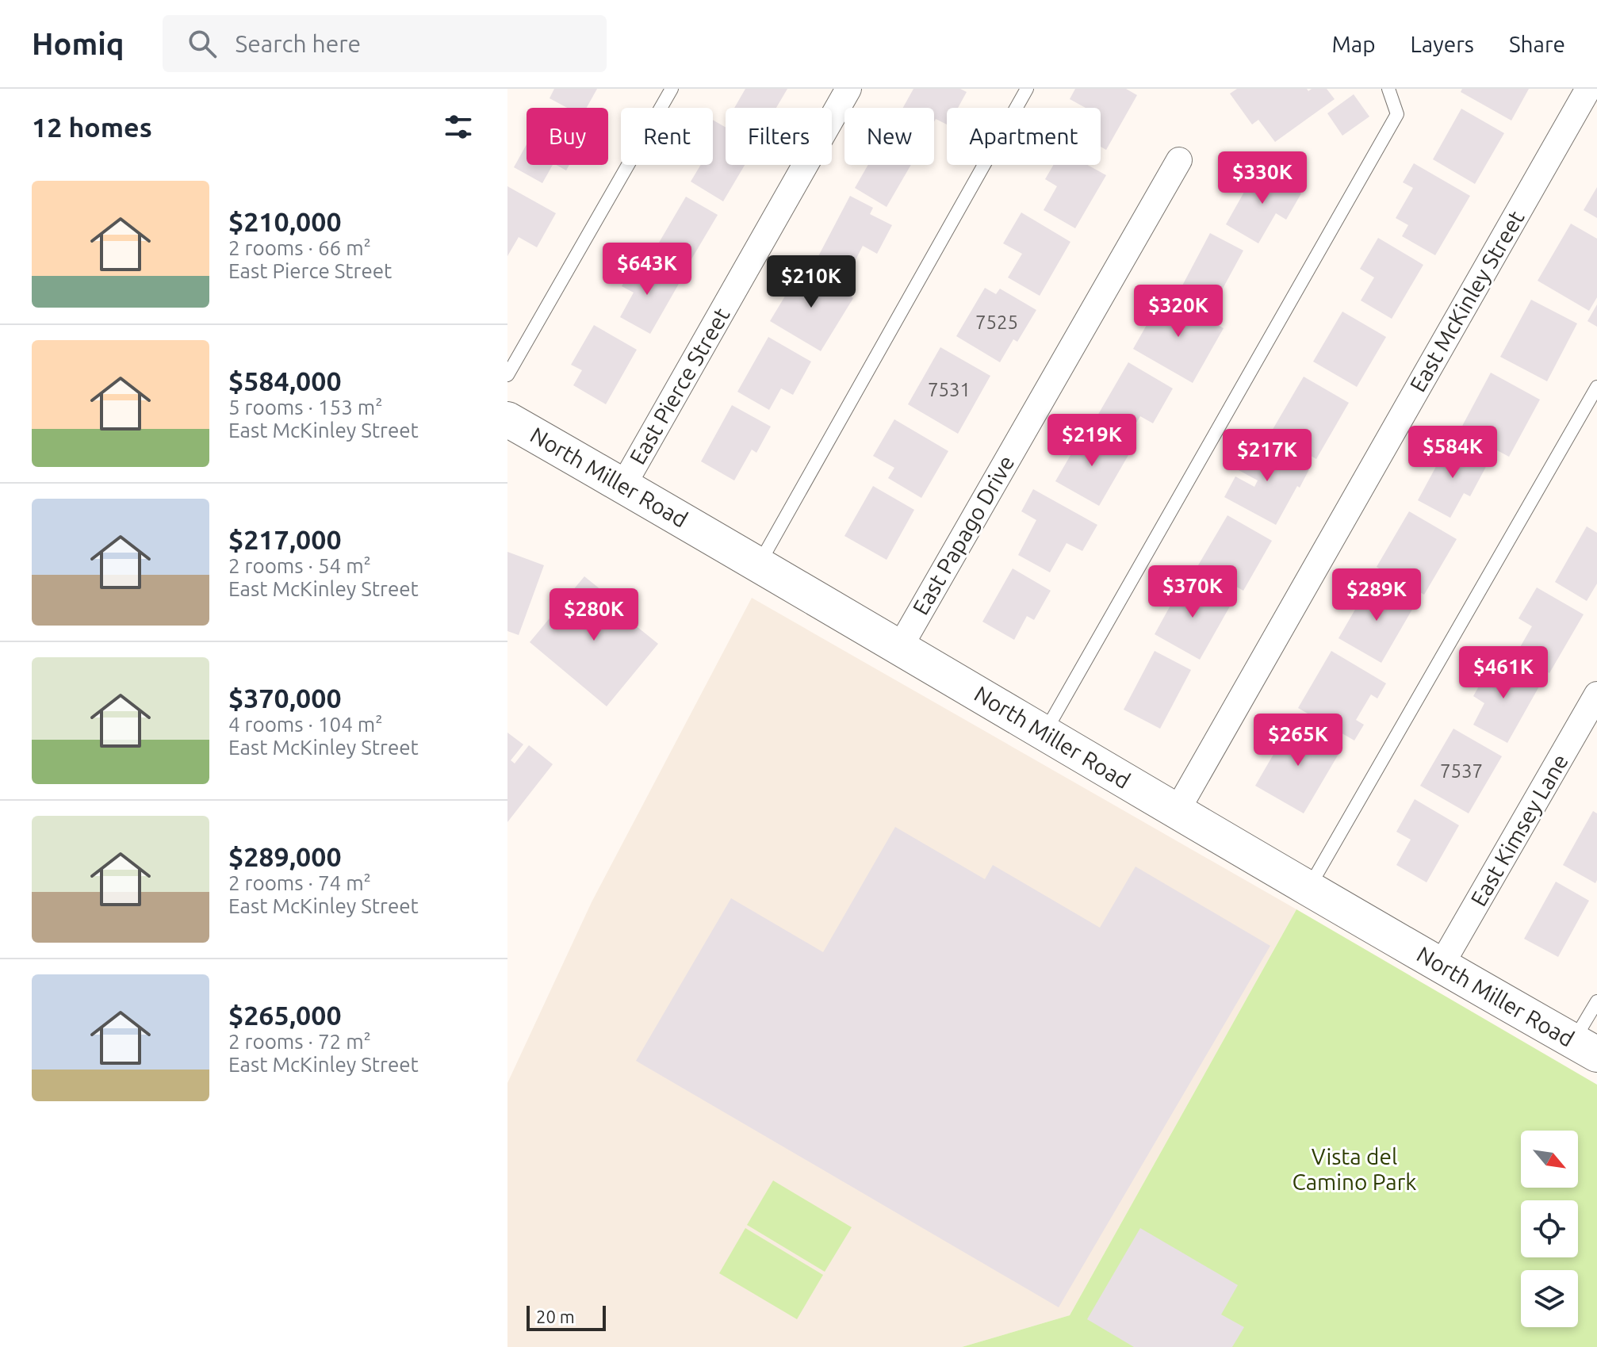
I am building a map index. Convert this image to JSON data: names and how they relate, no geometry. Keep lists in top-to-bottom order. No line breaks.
{"streets":{"street":["East McKinley Street","East Pierce Street","North Miller Road","East Papago Drive","East Kimsey Lane"]},"crossings":[["East McKinley Street","North Miller Road"],["East Pierce Street","North Miller Road"],["North Miller Road","East Papago Drive"],["North Miller Road","East Kimsey Lane"]],"parks":["Vista del Camino Park"],"house_numbers":["7525","7531","7537"],"scale_bar":"20 m","north":"bottom right","page":{"header":"Homiq","search":"Search here","nav":["Map","Layers","Share"],"heading":"12 homes","chip":["Buy","Rent","Filters","New","Apartment"],"price":["$330K","$643K","$210K","$320K","$219K","$584K","$217K","$370K","$289K","$280K","$461K","$265K"],"list":[{"name":"$210,000","note":"2 rooms · 66 m² · East Pierce Street"},{"name":"$584,000","note":"5 rooms · 153 m² · East McKinley Street"},{"name":"$217,000","note":"2 rooms · 54 m² · East McKinley Street"},{"name":"$370,000","note":"4 rooms · 104 m² · East McKinley Street"},{"name":"$289,000","note":"2 rooms · 74 m² · East McKinley Street"},{"name":"$265,000","note":"2 rooms · 72 m² · East McKinley Street"}],"scale":"20 m"}}
